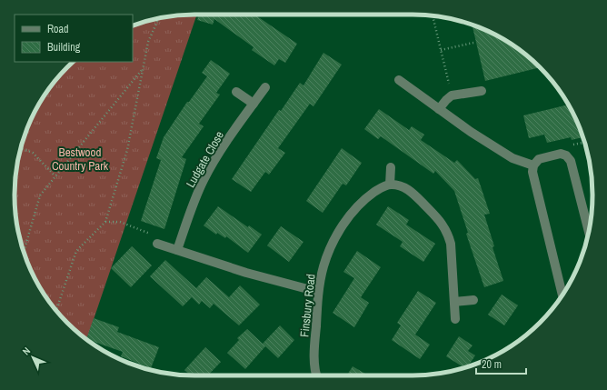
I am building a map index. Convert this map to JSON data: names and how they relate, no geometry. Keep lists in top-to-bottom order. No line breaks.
{"streets":{"street":["Ludgate Close","Finsbury Road"]},"parks":["Bestwood Country Park"],"legend":["Road","Building"],"scale_bar":"20 m","north":"top left"}
